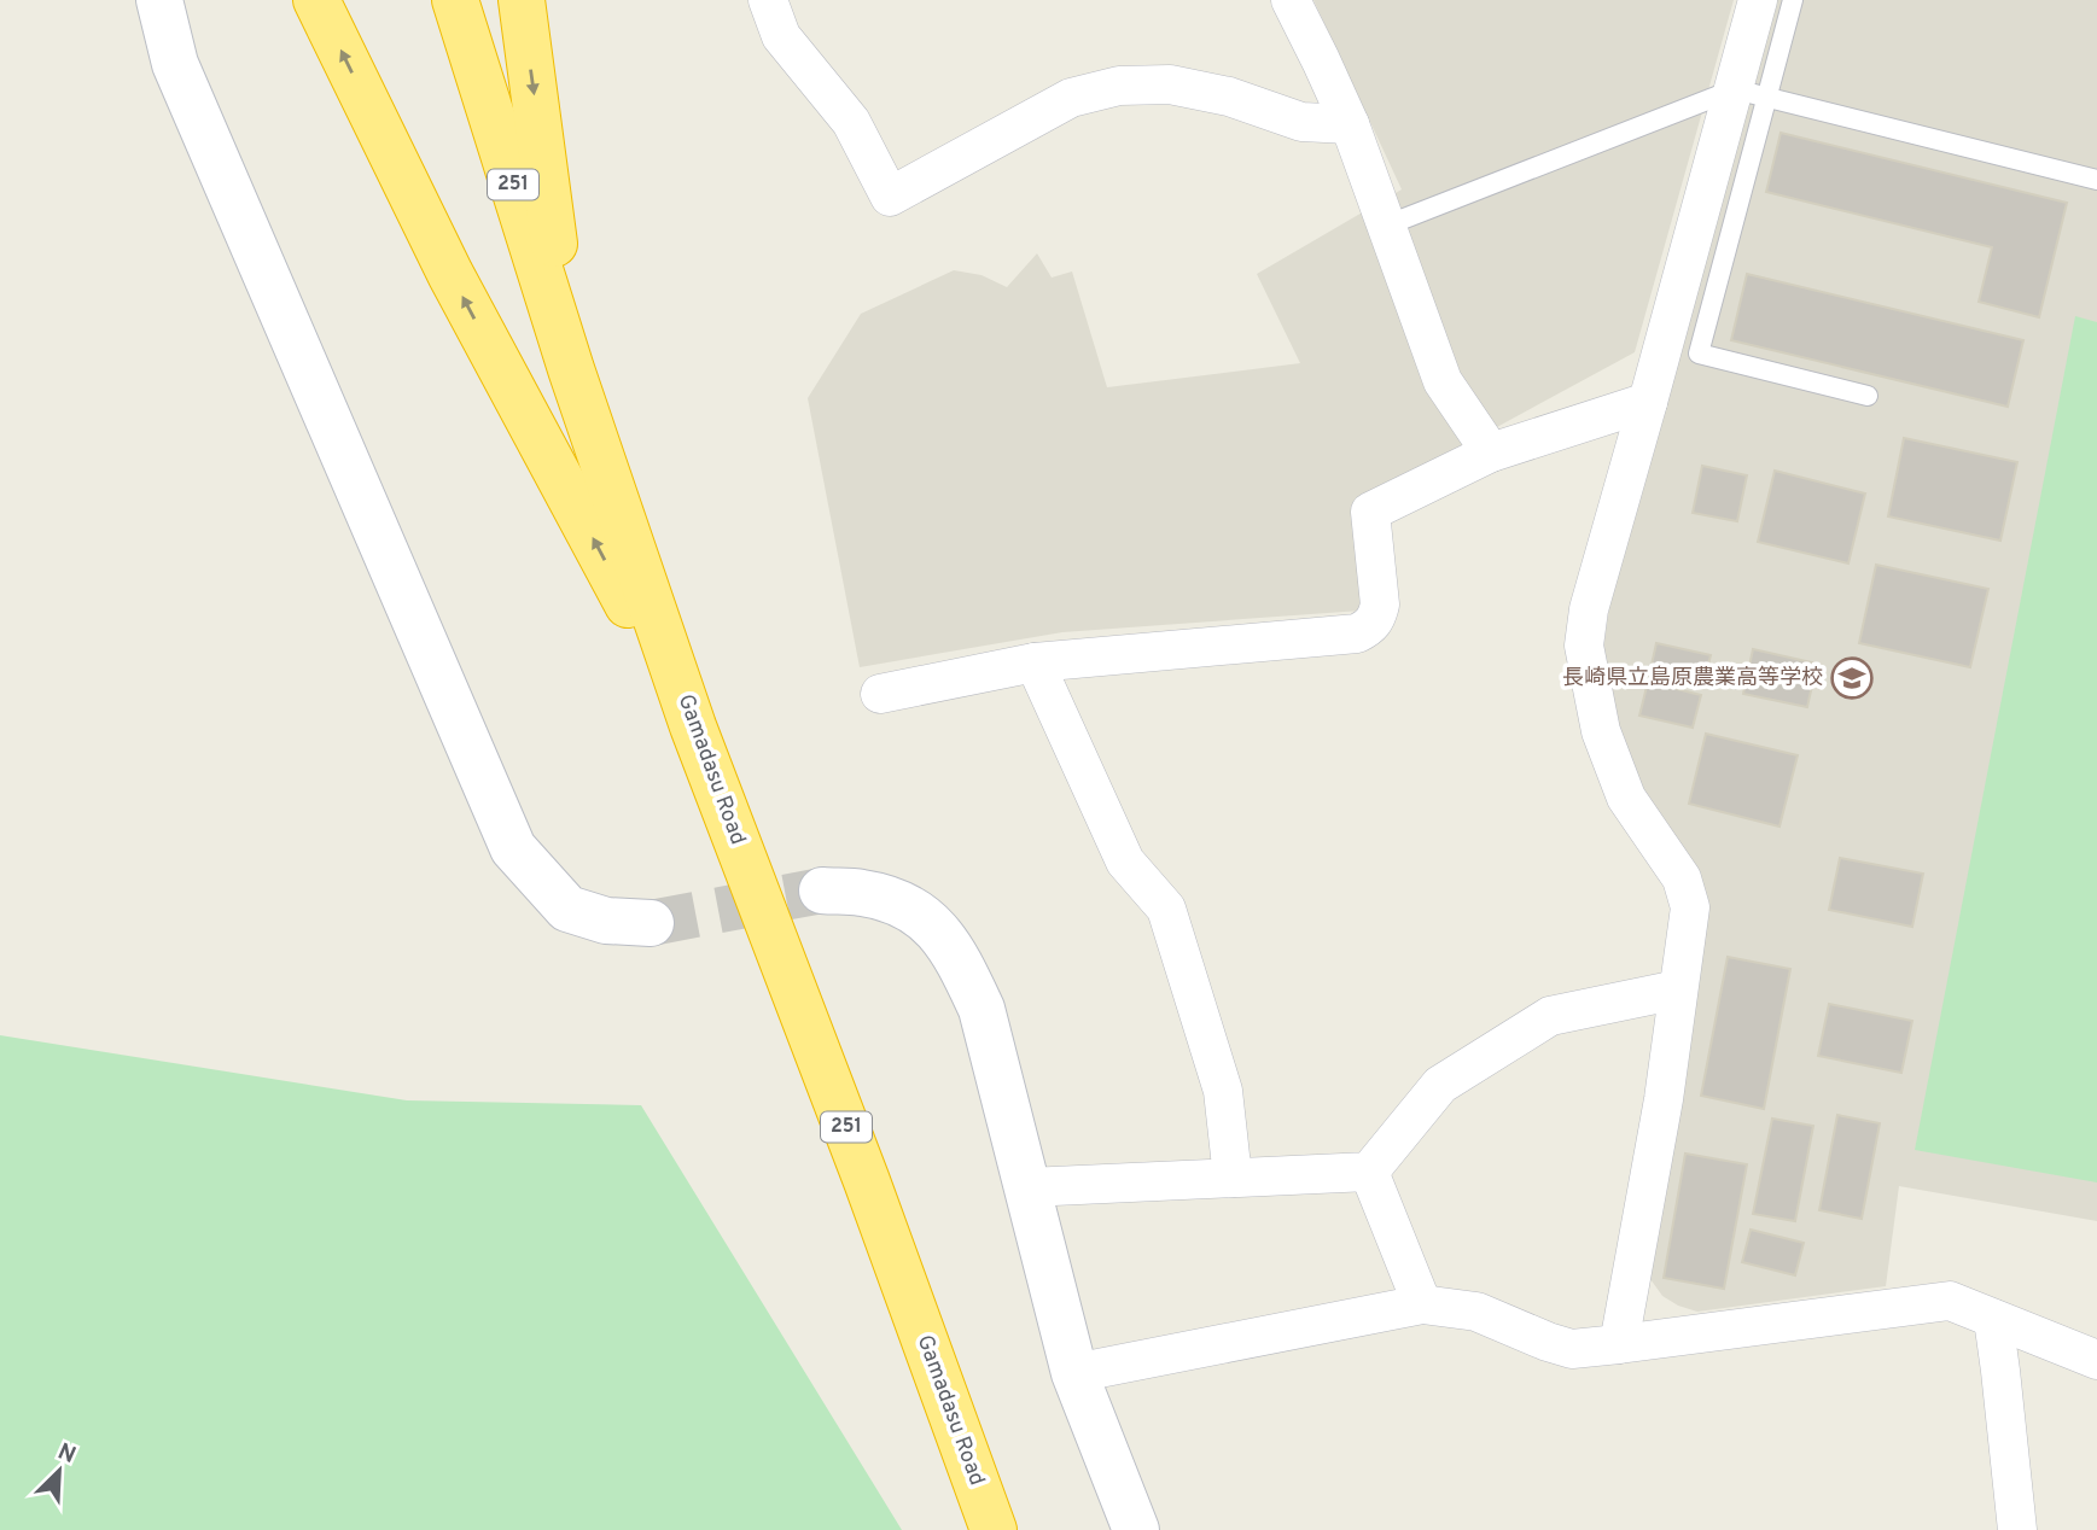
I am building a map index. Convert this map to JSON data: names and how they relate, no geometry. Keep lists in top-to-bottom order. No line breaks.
{"streets":{"highway":["251","Gamadasu Road"]},"places":{"school or university":["長崎県立島原農業高等学校"]},"north":"top right"}
